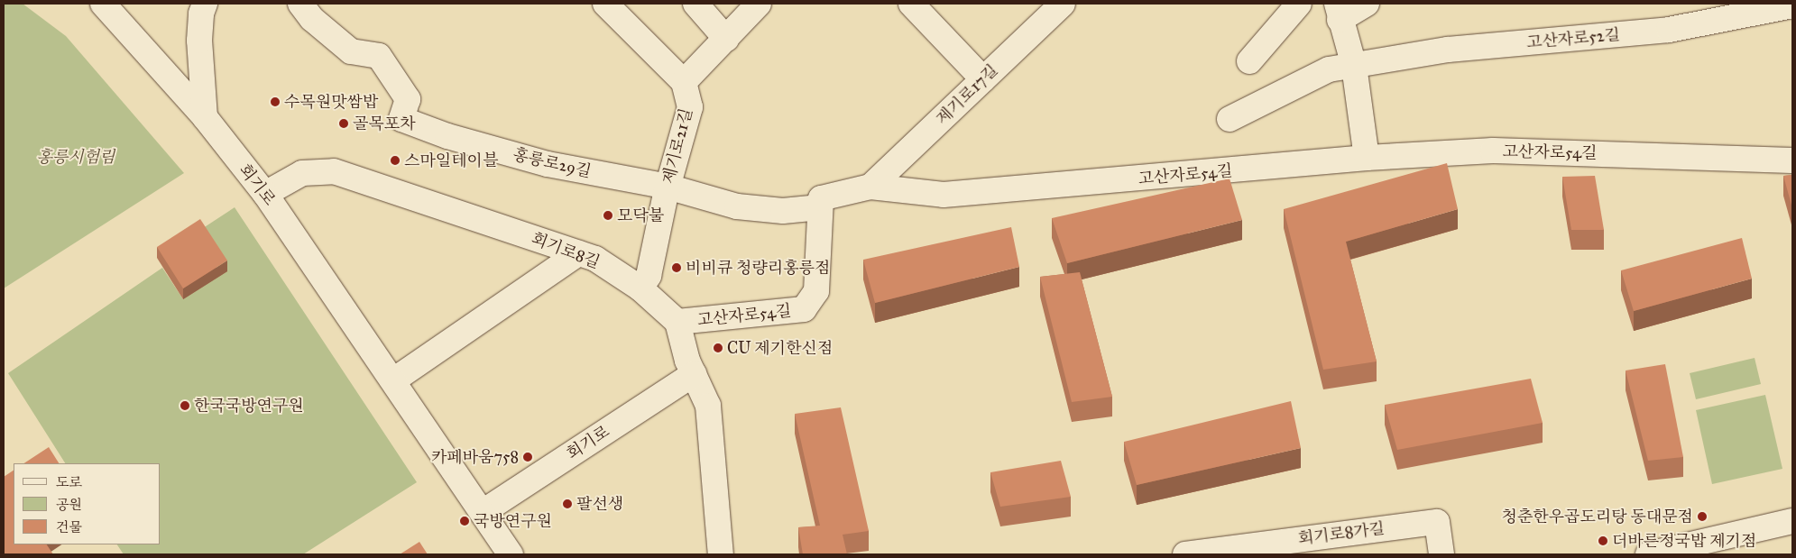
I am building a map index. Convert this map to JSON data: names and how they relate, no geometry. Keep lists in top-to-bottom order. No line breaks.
{"streets":{"street":["고산자로52길","제기로17길","제기로21길","고산자로54길","홍릉로29길","회기로","회기로8길","회기로8가길"]},"crossings":[["제기로17길","고산자로54길"],["제기로21길","홍릉로29길"],["제기로21길","회기로8길"],["고산자로54길","홍릉로29길"],["고산자로54길","회기로8길"],["회기로","회기로8길"]],"parks":["홍릉시험림"],"places":["수목원맛쌈밥","골목포차","스마일테이블","모닥불","비비큐 청량리홍릉점","CU 제기한신점","한국국방연구원","카페바움758","팔선생","청춘한우곱도리탕 동대문점","국방연구원","더바른정국밥 제기점"],"legend":["도로","공원","건물"]}
